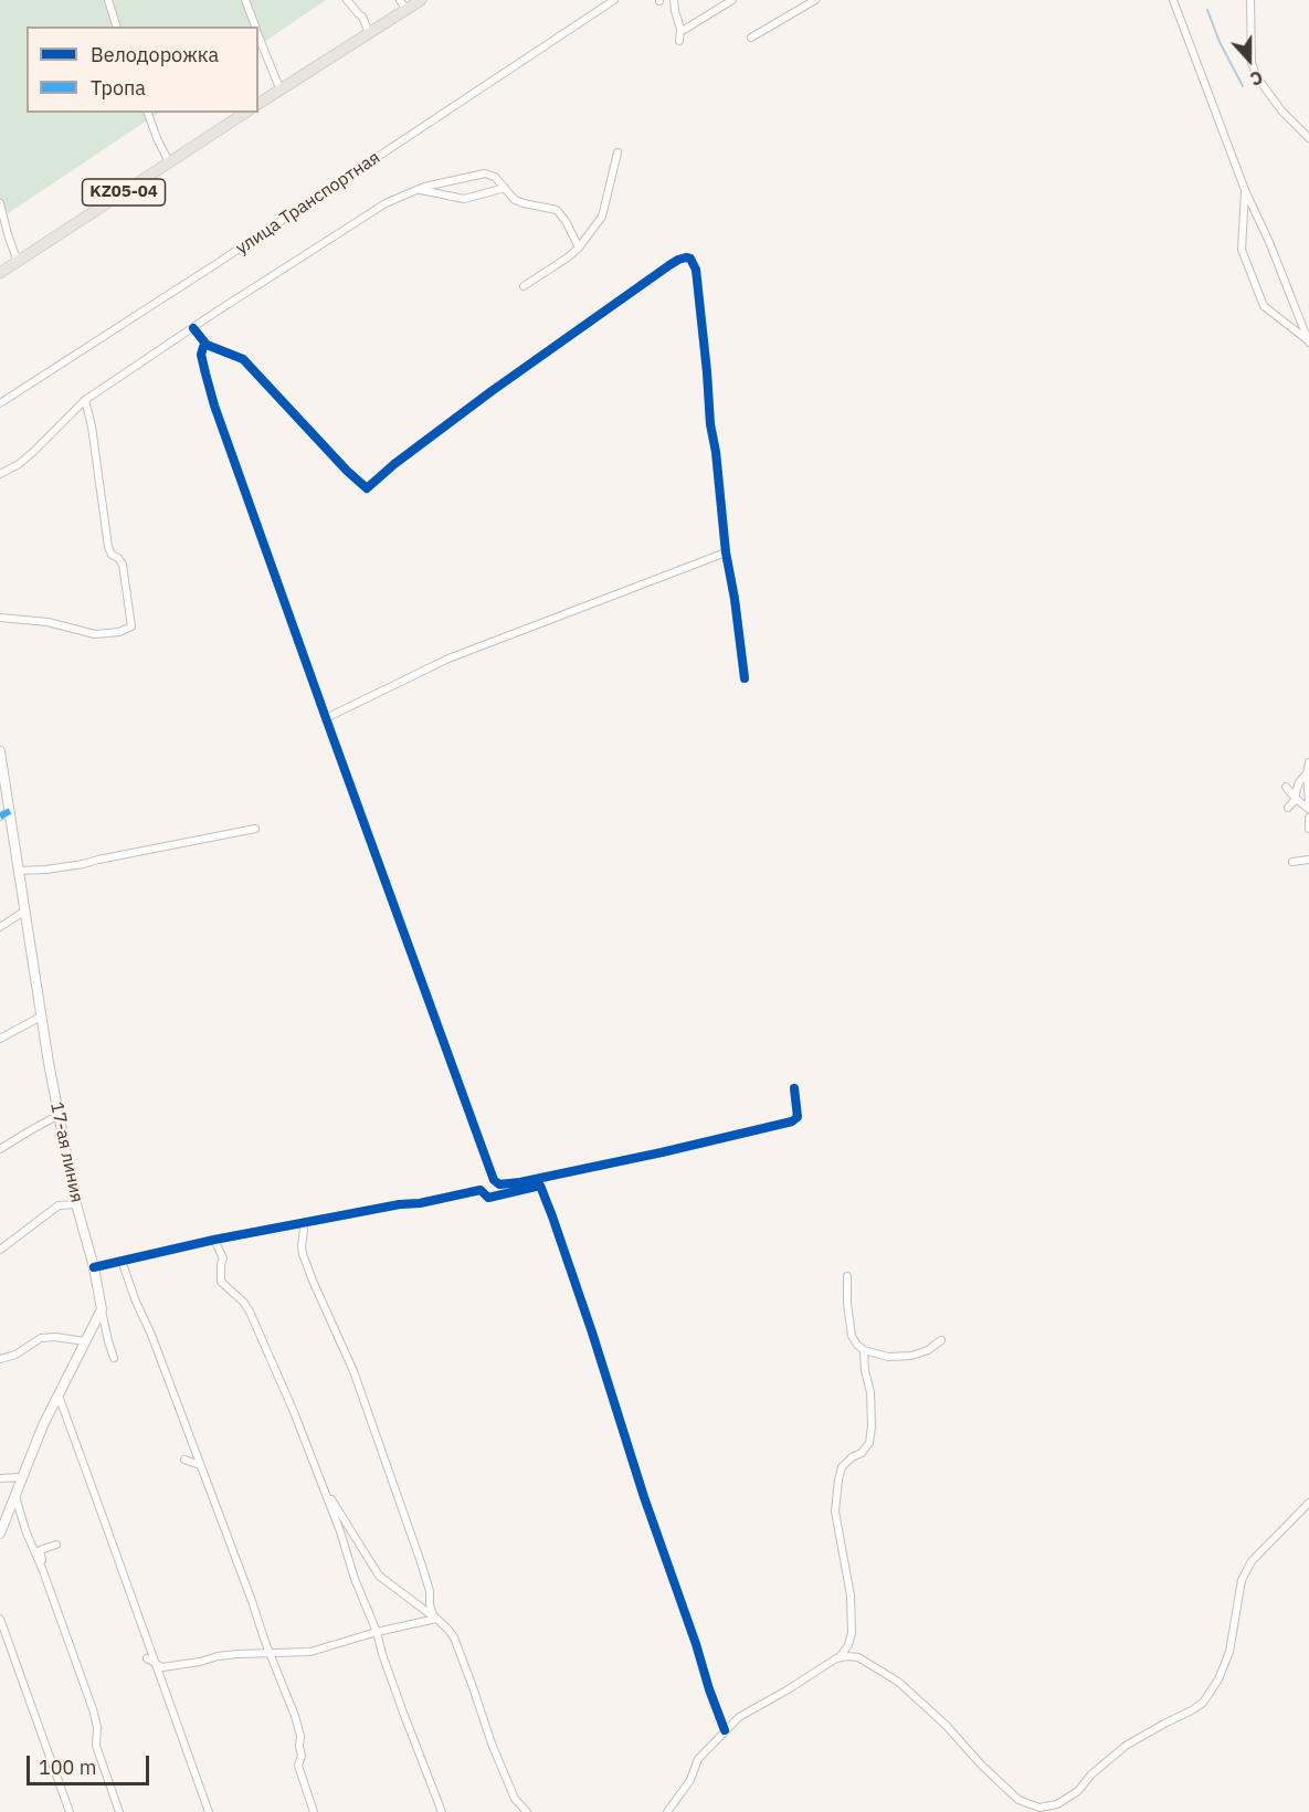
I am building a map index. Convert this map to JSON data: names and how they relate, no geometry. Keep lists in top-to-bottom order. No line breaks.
{"streets":{"main road":["KZ05-04"],"street":["улица Транспортная","17-ая линия"]},"legend":["Велодорожка","Тропа"],"scale_bar":"100 m","north":"bottom"}
